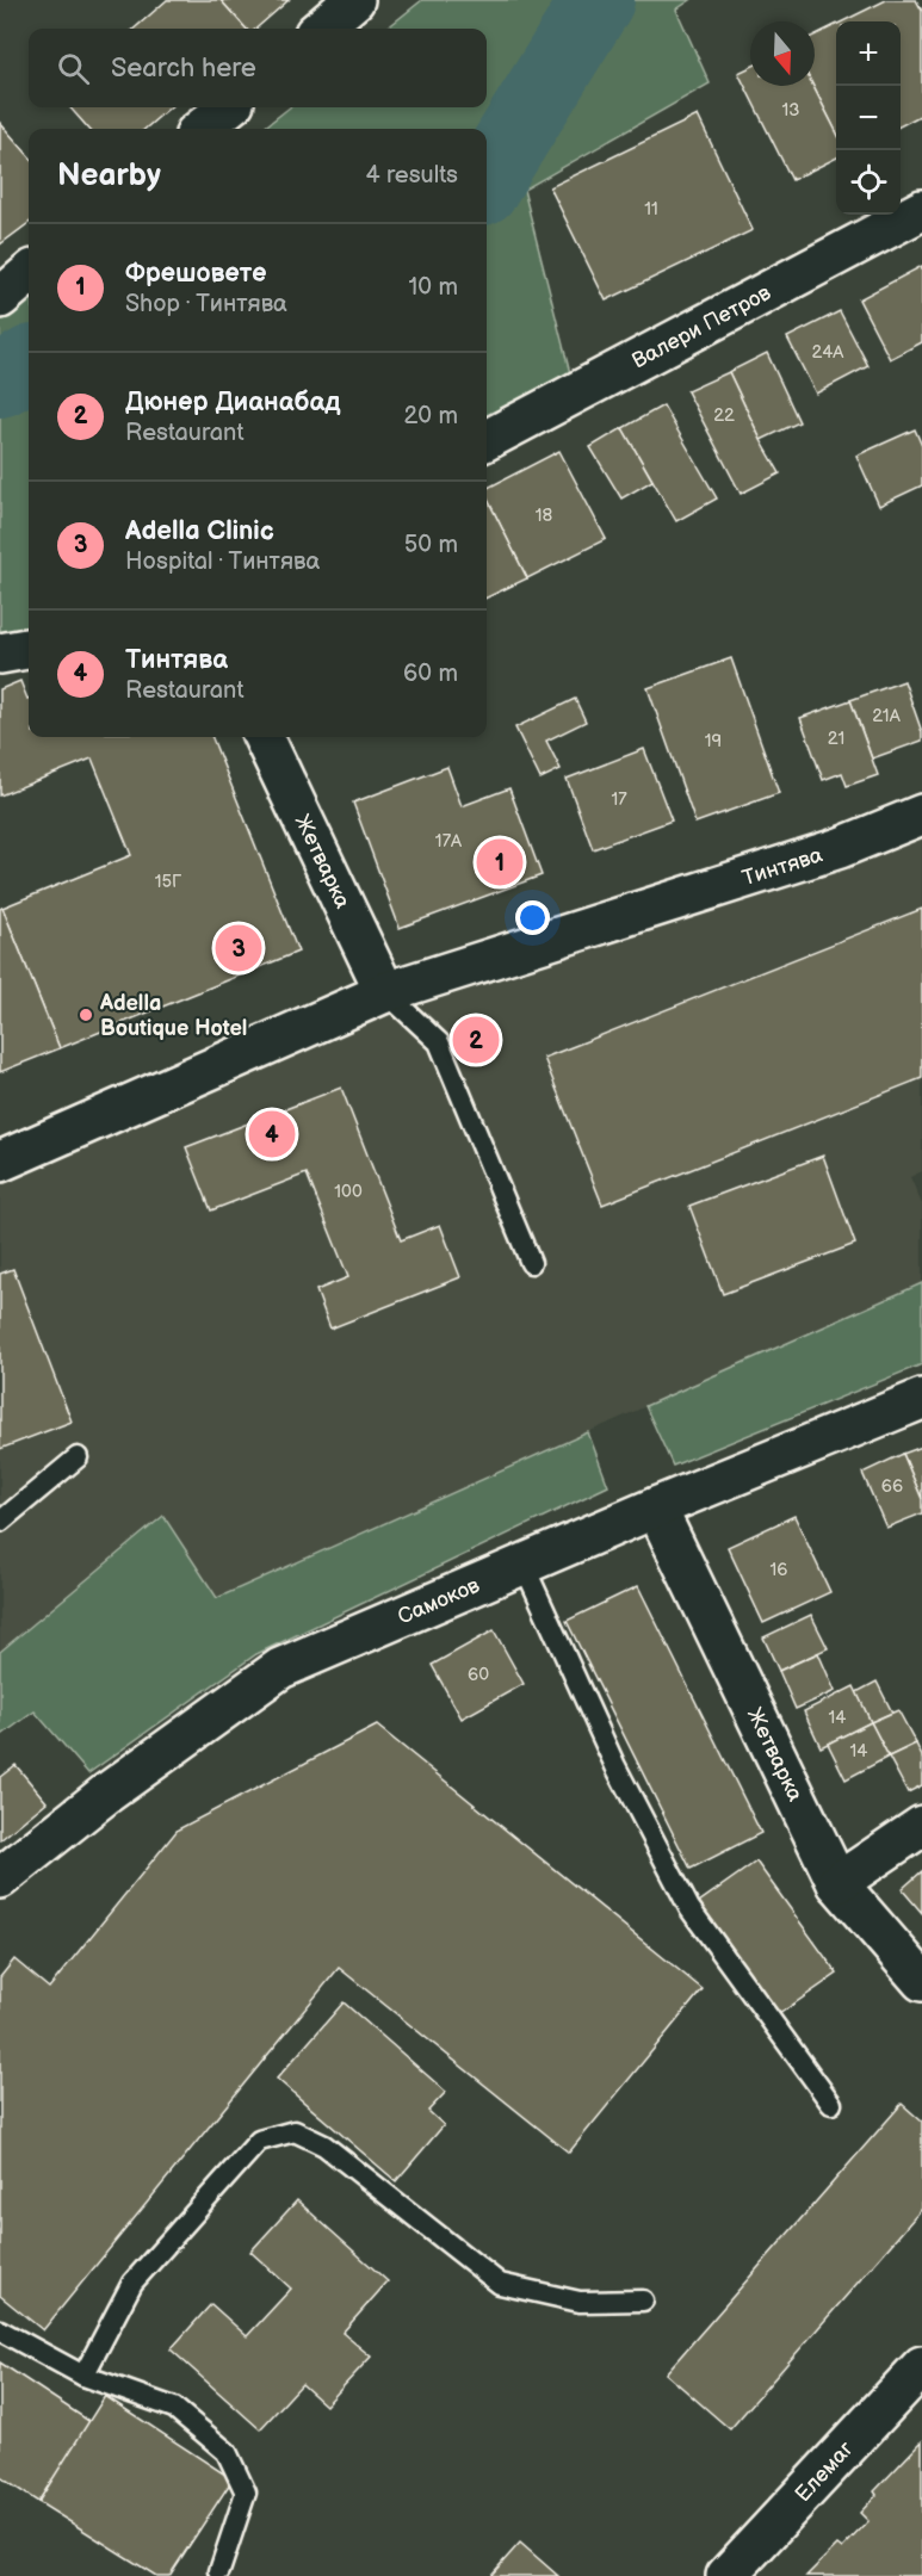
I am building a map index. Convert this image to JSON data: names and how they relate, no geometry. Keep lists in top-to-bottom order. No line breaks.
{"streets":{"street":["Валери Петров","Жетварка","Тинтява","Самоков","Елемаг"]},"crossings":[["Жетварка","Тинтява"],["Жетварка","Самоков"]],"places":["Adella Boutique Hotel"],"house_numbers":["13","11","24А","22","18","21А","21","19","17","17А","15Г","100","66","16","60","14","14"],"north":"bottom","page":{"map_buttons":["+","−"],"search":"Search here","heading":["Nearby","4 results"],"list":[{"mark":"1","name":"Фрешовете","note":"Shop · Тинтява","value":"10 m"},{"mark":"2","name":"Дюнер Дианабад","note":"Restaurant","value":"20 m"},{"mark":"3","name":"Adella Clinic","note":"Hospital · Тинтява","value":"50 m"},{"mark":"4","name":"Тинтява","note":"Restaurant","value":"60 m"}],"pins":["1","3","2","4"]}}
